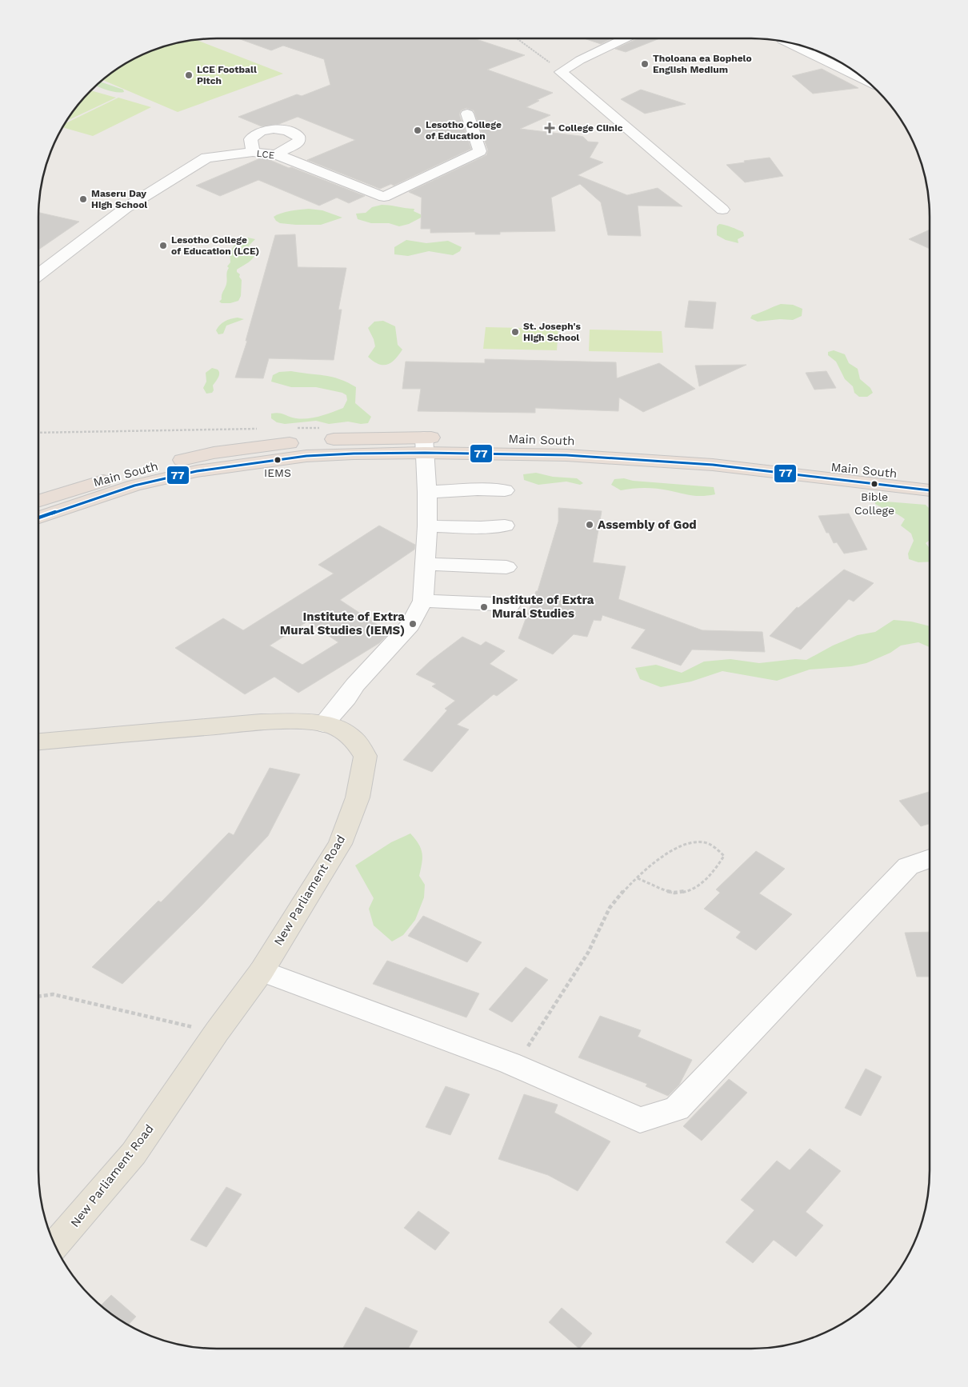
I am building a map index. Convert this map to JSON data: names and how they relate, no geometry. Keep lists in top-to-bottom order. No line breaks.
{"streets":{"highway":["Main South"],"main road":["New Parliament Road"],"street":["LCE"]},"places":{"other":["Tholoana ea Bophelo English Medium","LCE Football Pitch","Lesotho College of Education","Maseru Day High School","Lesotho College of Education (LCE)","St. Joseph's High School","IEMS","Bible College","Assembly of God","Institute of Extra Mural Studies","Institute of Extra Mural Studies (IEMS)"],"health":["College Clinic"]},"lines":["transit line 77"]}
